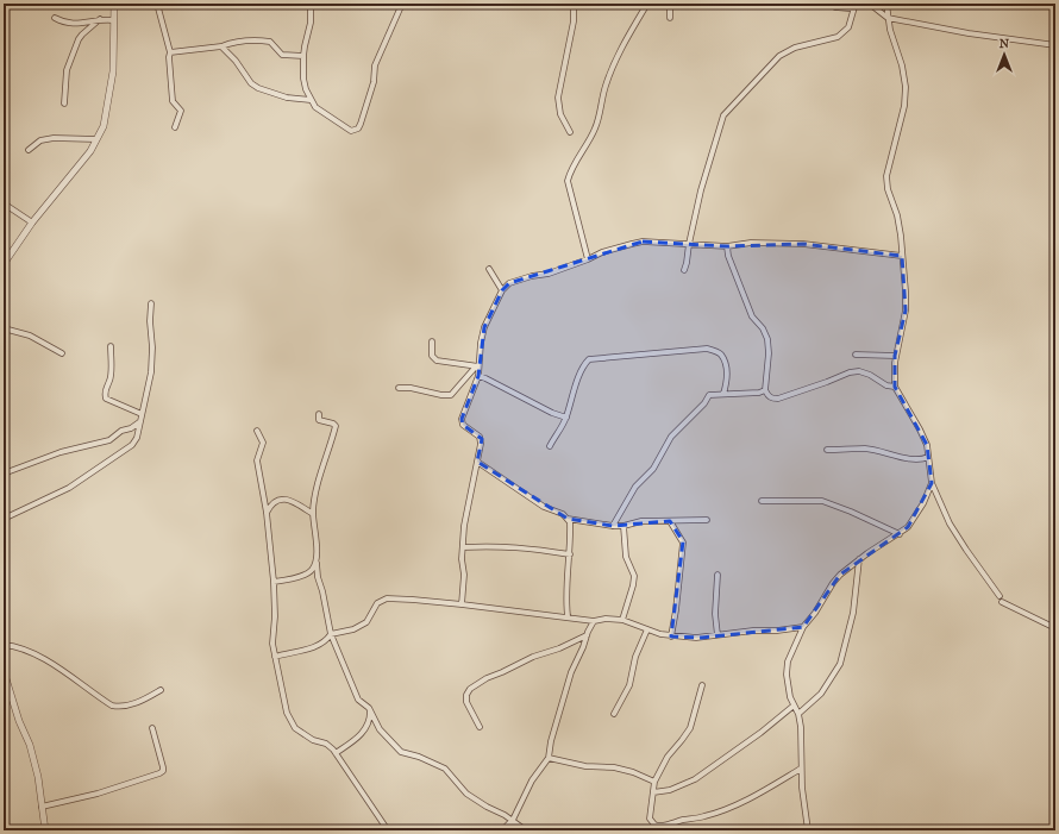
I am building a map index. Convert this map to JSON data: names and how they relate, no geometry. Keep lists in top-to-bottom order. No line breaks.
{"north":"top"}
